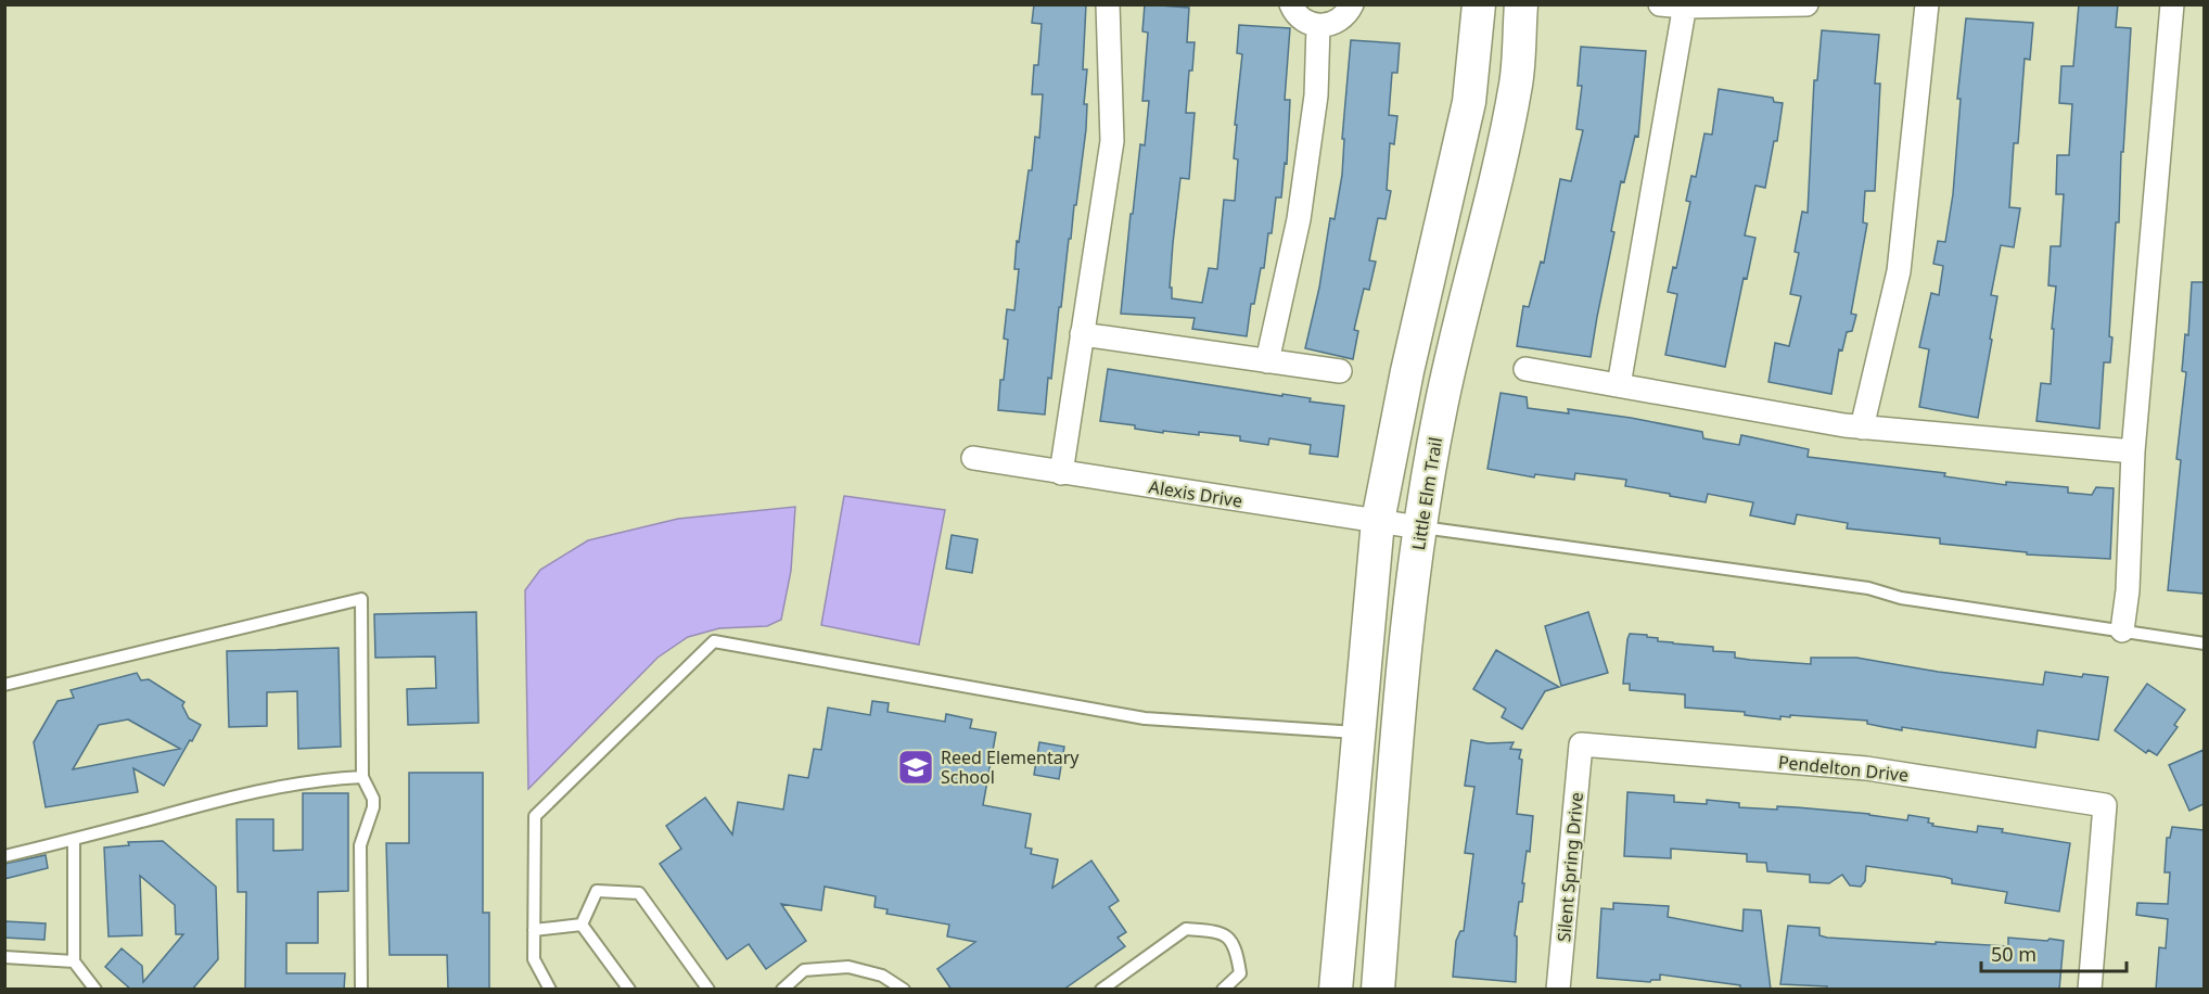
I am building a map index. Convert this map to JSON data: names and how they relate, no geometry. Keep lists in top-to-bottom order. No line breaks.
{"streets":{"street":["Alexis Drive","Little Elm Trail","Pendelton Drive","Silent Spring Drive"]},"crossings":[["Alexis Drive","Little Elm Trail"],["Pendelton Drive","Silent Spring Drive"]],"places":{"school or university":["Reed Elementary School"]},"scale_bar":"50 m"}
